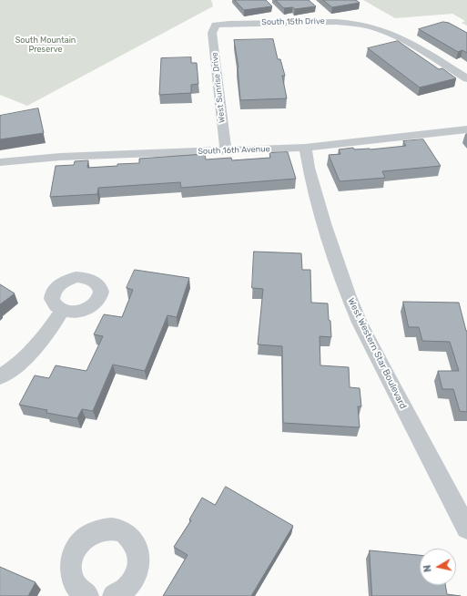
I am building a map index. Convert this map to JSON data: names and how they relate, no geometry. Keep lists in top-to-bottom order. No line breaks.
{"streets":{"street":["South 15th Drive","West Sunrise Drive","South 16th Avenue","West Western Star Boulevard"]},"crossings":[["South 15th Drive","West Sunrise Drive"],["West Sunrise Drive","South 16th Avenue"],["South 16th Avenue","West Western Star Boulevard"]],"parks":["South Mountain Preserve"],"north":"left"}
